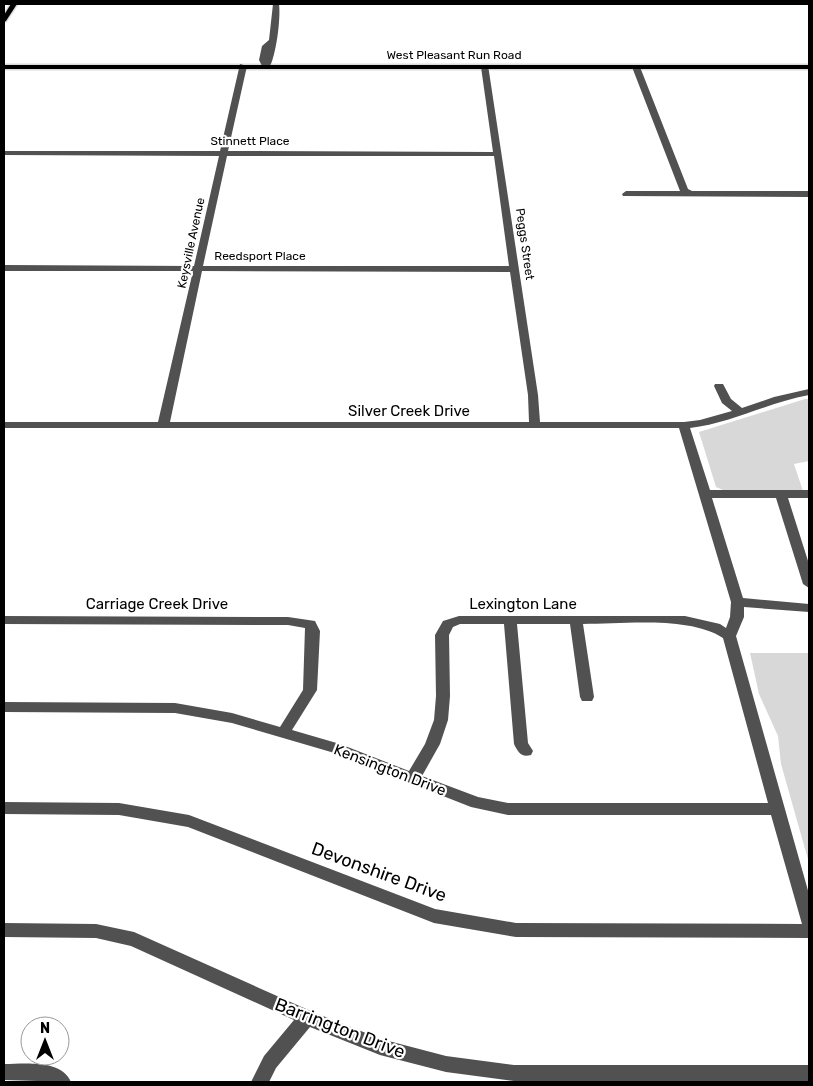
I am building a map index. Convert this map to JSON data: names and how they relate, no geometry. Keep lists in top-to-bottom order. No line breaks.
{"streets":{"main road":["West Pleasant Run Road"],"street":["Stinnett Place","Keysville Avenue","Peggs Street","Reedsport Place","Silver Creek Drive","Carriage Creek Drive","Lexington Lane","Kensington Drive","Devonshire Drive","Barrington Drive"]},"crossings":[["West Pleasant Run Road","Keysville Avenue"],["West Pleasant Run Road","Peggs Street"],["Stinnett Place","Keysville Avenue"],["Stinnett Place","Peggs Street"],["Keysville Avenue","Reedsport Place"],["Keysville Avenue","Silver Creek Drive"],["Peggs Street","Reedsport Place"],["Peggs Street","Silver Creek Drive"],["Carriage Creek Drive","Kensington Drive"],["Lexington Lane","Kensington Drive"]],"north":"top"}
